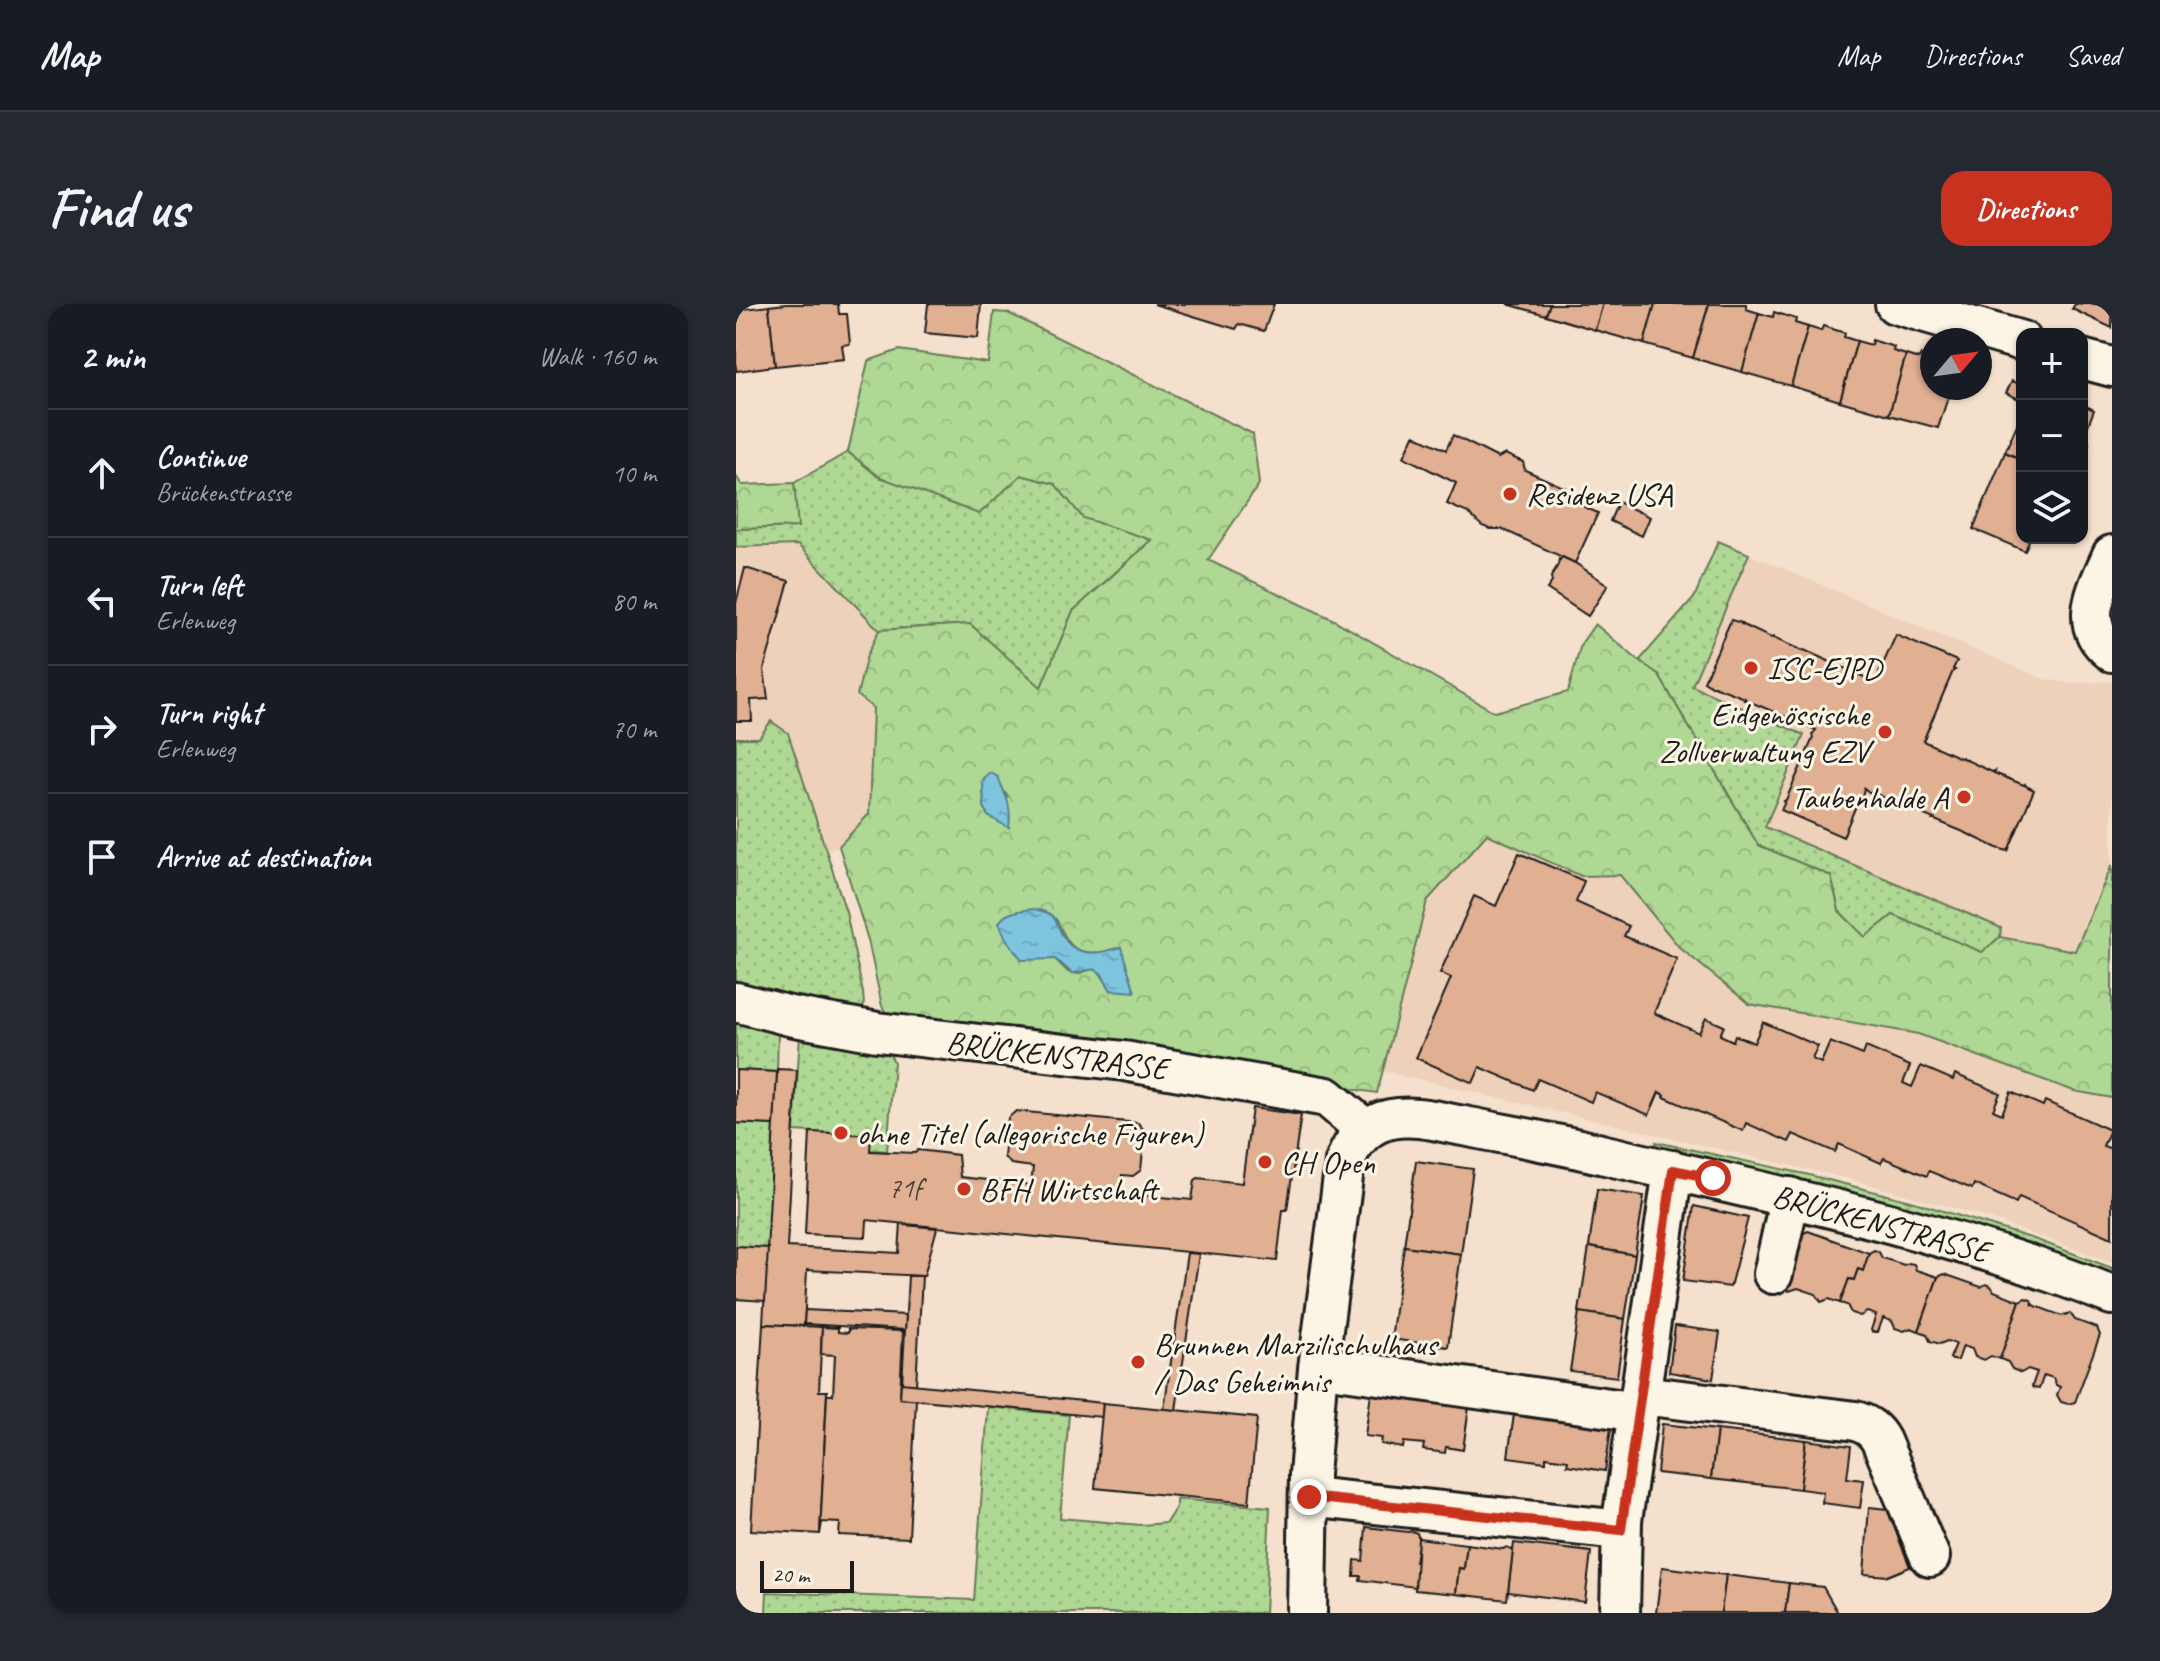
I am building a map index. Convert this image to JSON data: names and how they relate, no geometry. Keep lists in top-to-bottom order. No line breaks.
{"streets":{"street":["BRÜCKENSTRASSE"]},"places":["Residenz USA","ISC-EJPD","Eidgenössische Zollverwaltung EZV","Taubenhalde A","ohne Titel (allegorische Figuren)","CH Open","BFH Wirtschaft","Brunnen Marzilischulhaus / Das Geheimnis"],"house_numbers":["71f"],"scale_bar":"20 m","north":"top right","page":{"header":"Map","nav":["Map","Directions","Saved"],"buttons":"Directions","title":"Find us","heading":["2 min","Walk · 160 m"],"map_buttons":["+","−"],"list":[["Continue","Brückenstrasse","10 m"],["Turn left","Erlenweg","80 m"],["Turn right","Erlenweg","70 m"],"Arrive at destination"],"scale":"20 m"}}
